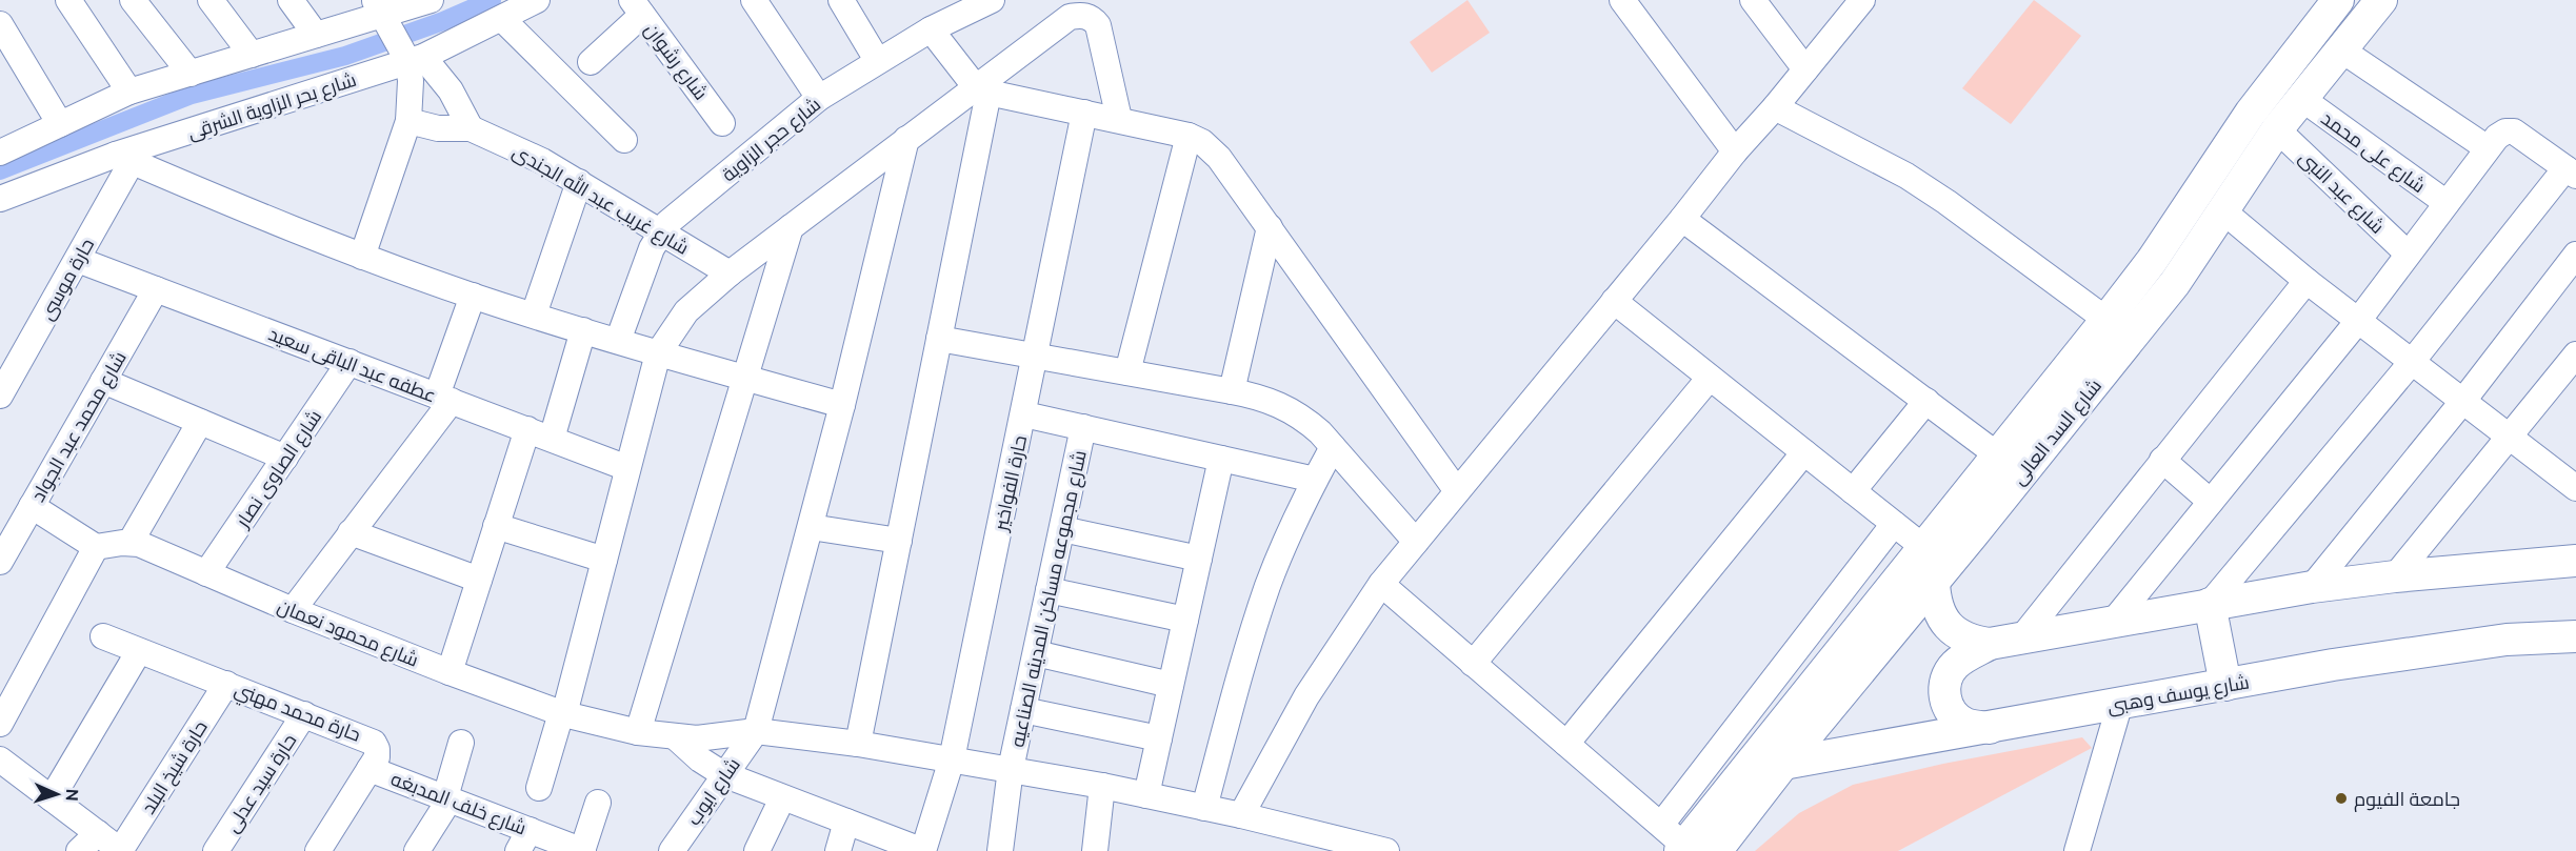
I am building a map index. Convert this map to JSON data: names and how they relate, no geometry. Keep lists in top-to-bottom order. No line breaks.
{"streets":{"main road":["شارع السد العالى","شارع يوسف وهبى"],"street":["شارع رشوان","شارع بحر الزاوية الشرقى","شارع حجر الزاوية","شارع على محمد","شارع عبد النبى","شارع غريب عبد الله الجندى","حارة موسى","عطفه عبد الباقى سعيد","شارع محمد عبد الجواد","شارع الصاوى نصار","حارة الفواخير","شارع مجموعه مساكن المدينه الصناعيه","شارع محمود نعمان","حارة محمد مهني","حارة شيخ البلد","حارة سيد عدلى","شارع ايوب","شارع خلف المدبغه"]},"crossings":[["شارع بحر الزاوية الشرقى","حارة موسى"],["شارع حجر الزاوية","شارع غريب عبد الله الجندى"],["شارع على محمد","شارع السد العالى"],["شارع عبد النبى","شارع السد العالى"],["حارة موسى","عطفه عبد الباقى سعيد"],["عطفه عبد الباقى سعيد","شارع محمد عبد الجواد"],["عطفه عبد الباقى سعيد","شارع الصاوى نصار"],["شارع السد العالى","شارع يوسف وهبى"],["شارع الصاوى نصار","شارع محمود نعمان"],["حارة الفواخير","شارع محمود نعمان"],["شارع مجموعه مساكن المدينه الصناعيه","شارع محمود نعمان"],["شارع محمود نعمان","شارع ايوب"],["حارة محمد مهني","حارة شيخ البلد"],["حارة محمد مهني","حارة سيد عدلى"],["حارة محمد مهني","شارع خلف المدبغه"]],"places":["جامعة الفيوم"],"north":"right"}
